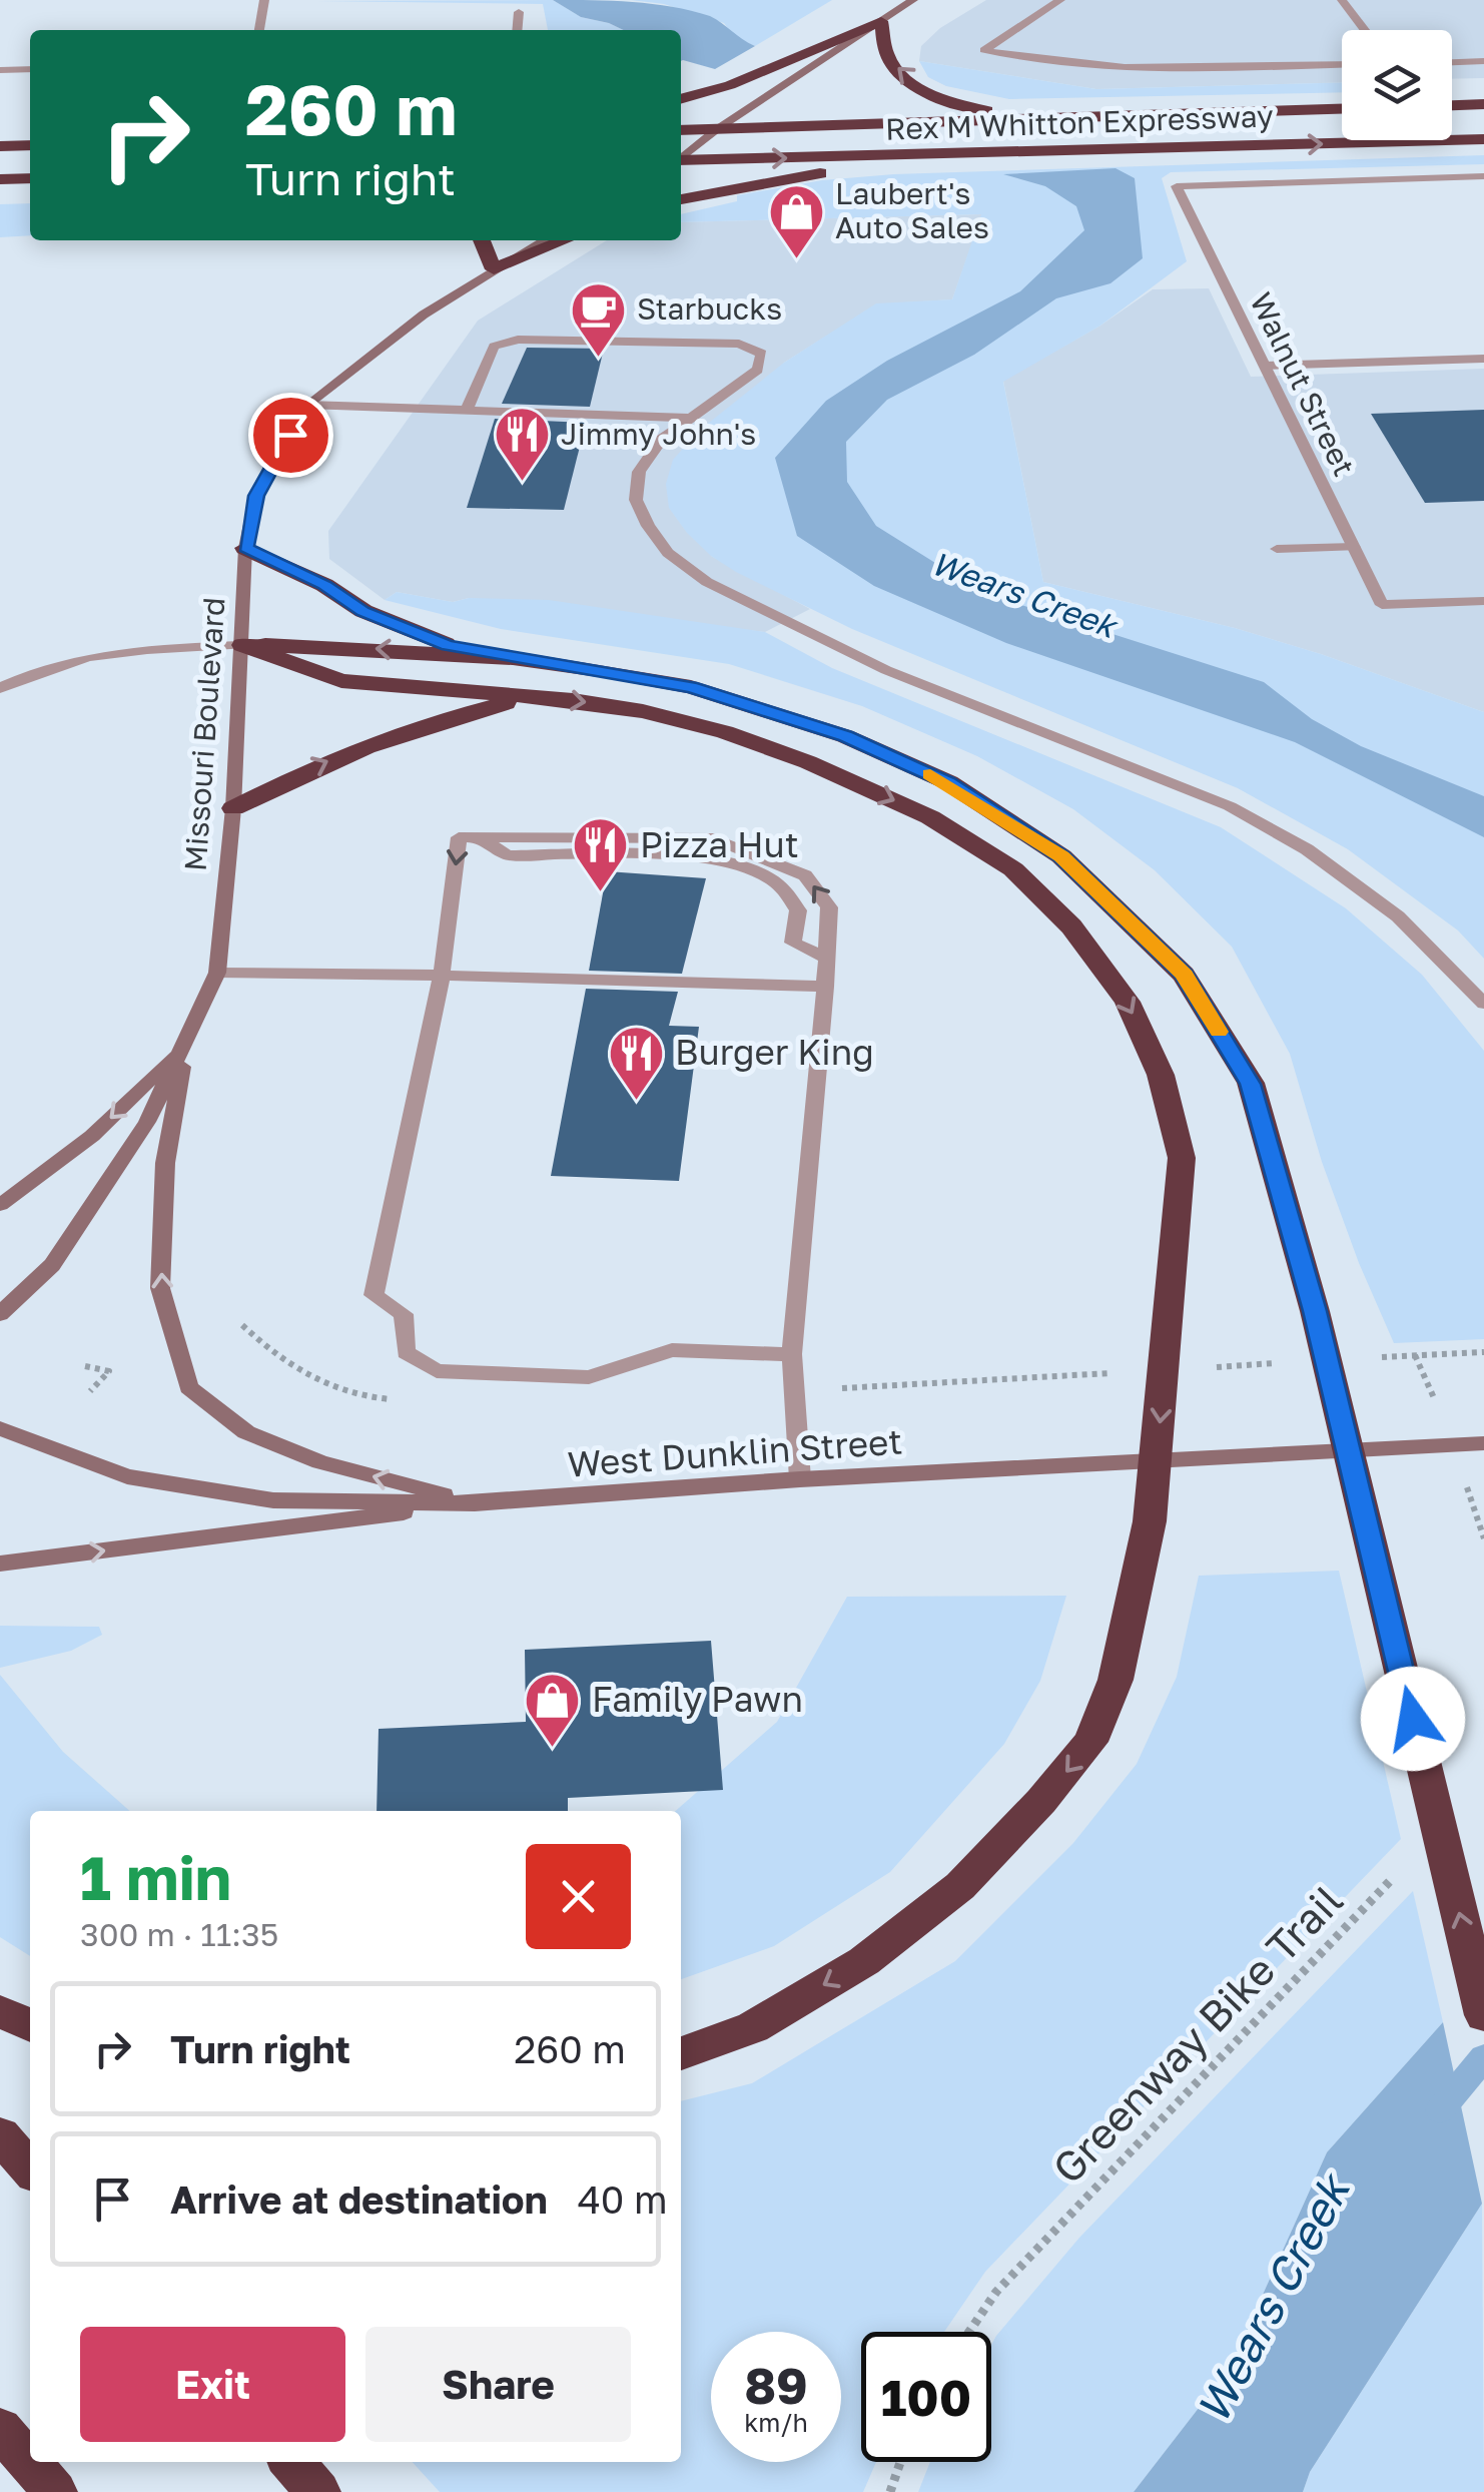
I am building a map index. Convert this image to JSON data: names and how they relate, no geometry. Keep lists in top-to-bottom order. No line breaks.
{"streets":{"highway":["Rex M Whitton Expressway"],"main road":["Missouri Boulevard","West Dunklin Street"],"street":["Walnut Street"],"path":["Greenway Bike Trail"]},"water":["Wears Creek"],"places":{"shop":["Laubert's Auto Sales","Family Pawn"],"cafe":["Starbucks"],"restaurant":["Jimmy John's","Pizza Hut","Burger King"]},"page":{"turn":["260 m","Turn right"],"heading":["1 min","300 m · 11:35"],"list":[{"name":"Turn right","value":"260 m"},{"name":"Arrive at destination","value":"40 m"}],"buttons":["Exit","Share"],"speed":"89 km/h","limit":"100"}}
